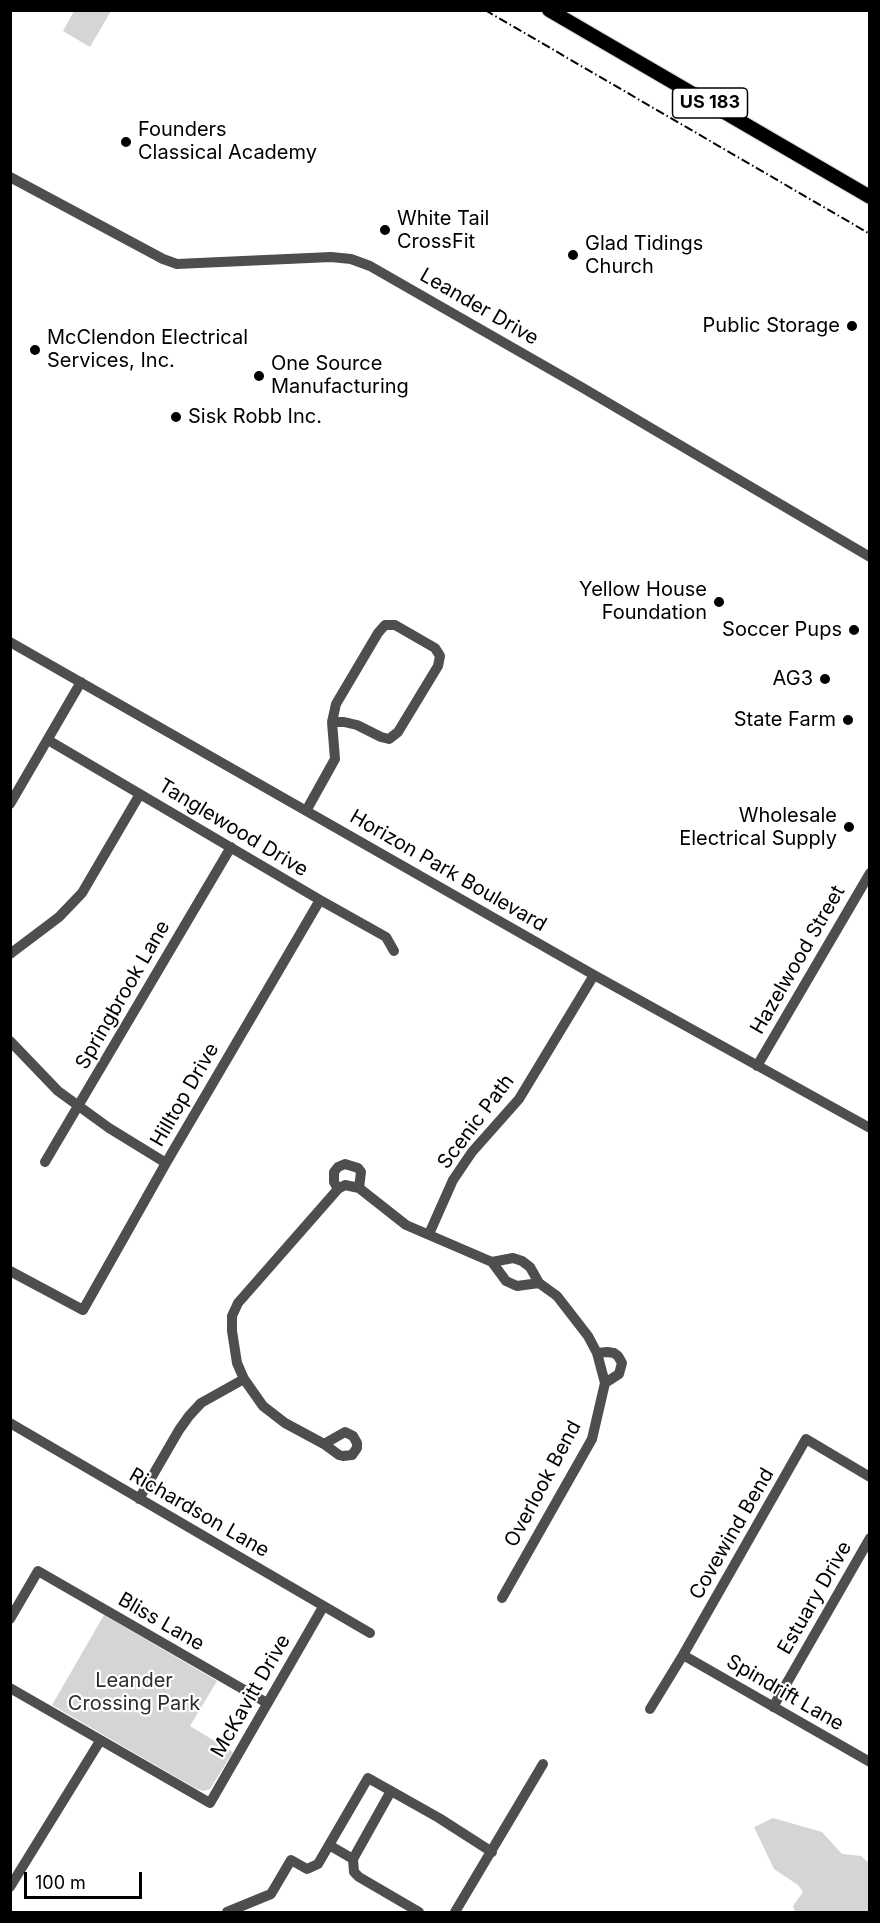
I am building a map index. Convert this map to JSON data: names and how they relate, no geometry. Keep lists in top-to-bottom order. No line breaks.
{"streets":{"main road":["US 183"],"street":["Leander Drive","Tanglewood Drive","Horizon Park Boulevard","Hazelwood Street","Springbrook Lane","Hilltop Drive","Scenic Path","Overlook Bend","Richardson Lane","Covewind Bend","Estuary Drive","Bliss Lane","Spindrift Lane","McKavitt Drive"]},"crossings":[["Tanglewood Drive","Springbrook Lane"],["Tanglewood Drive","Hilltop Drive"],["Horizon Park Boulevard","Hazelwood Street"],["Horizon Park Boulevard","Scenic Path"],["Scenic Path","Overlook Bend"],["Richardson Lane","McKavitt Drive"],["Covewind Bend","Spindrift Lane"],["Estuary Drive","Spindrift Lane"],["Bliss Lane","McKavitt Drive"]],"parks":["Leander Crossing Park"],"places":["Founders Classical Academy","White Tail CrossFit","Glad Tidings Church","Public Storage","McClendon Electrical Services, Inc.","One Source Manufacturing","Sisk Robb Inc.","Yellow House Foundation","Soccer Pups","AG3","State Farm","Wholesale Electrical Supply"],"scale_bar":"100 m"}
